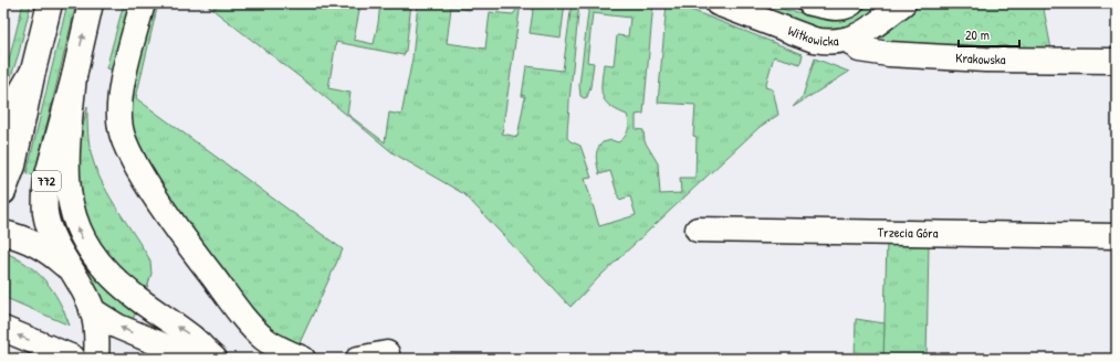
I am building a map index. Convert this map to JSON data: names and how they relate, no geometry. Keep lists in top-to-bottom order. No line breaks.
{"streets":{"main road":["Witkowicka","Krakowska","772","Trzecia Góra"]},"crossings":[["Witkowicka","Krakowska"]],"scale_bar":"20 m"}
